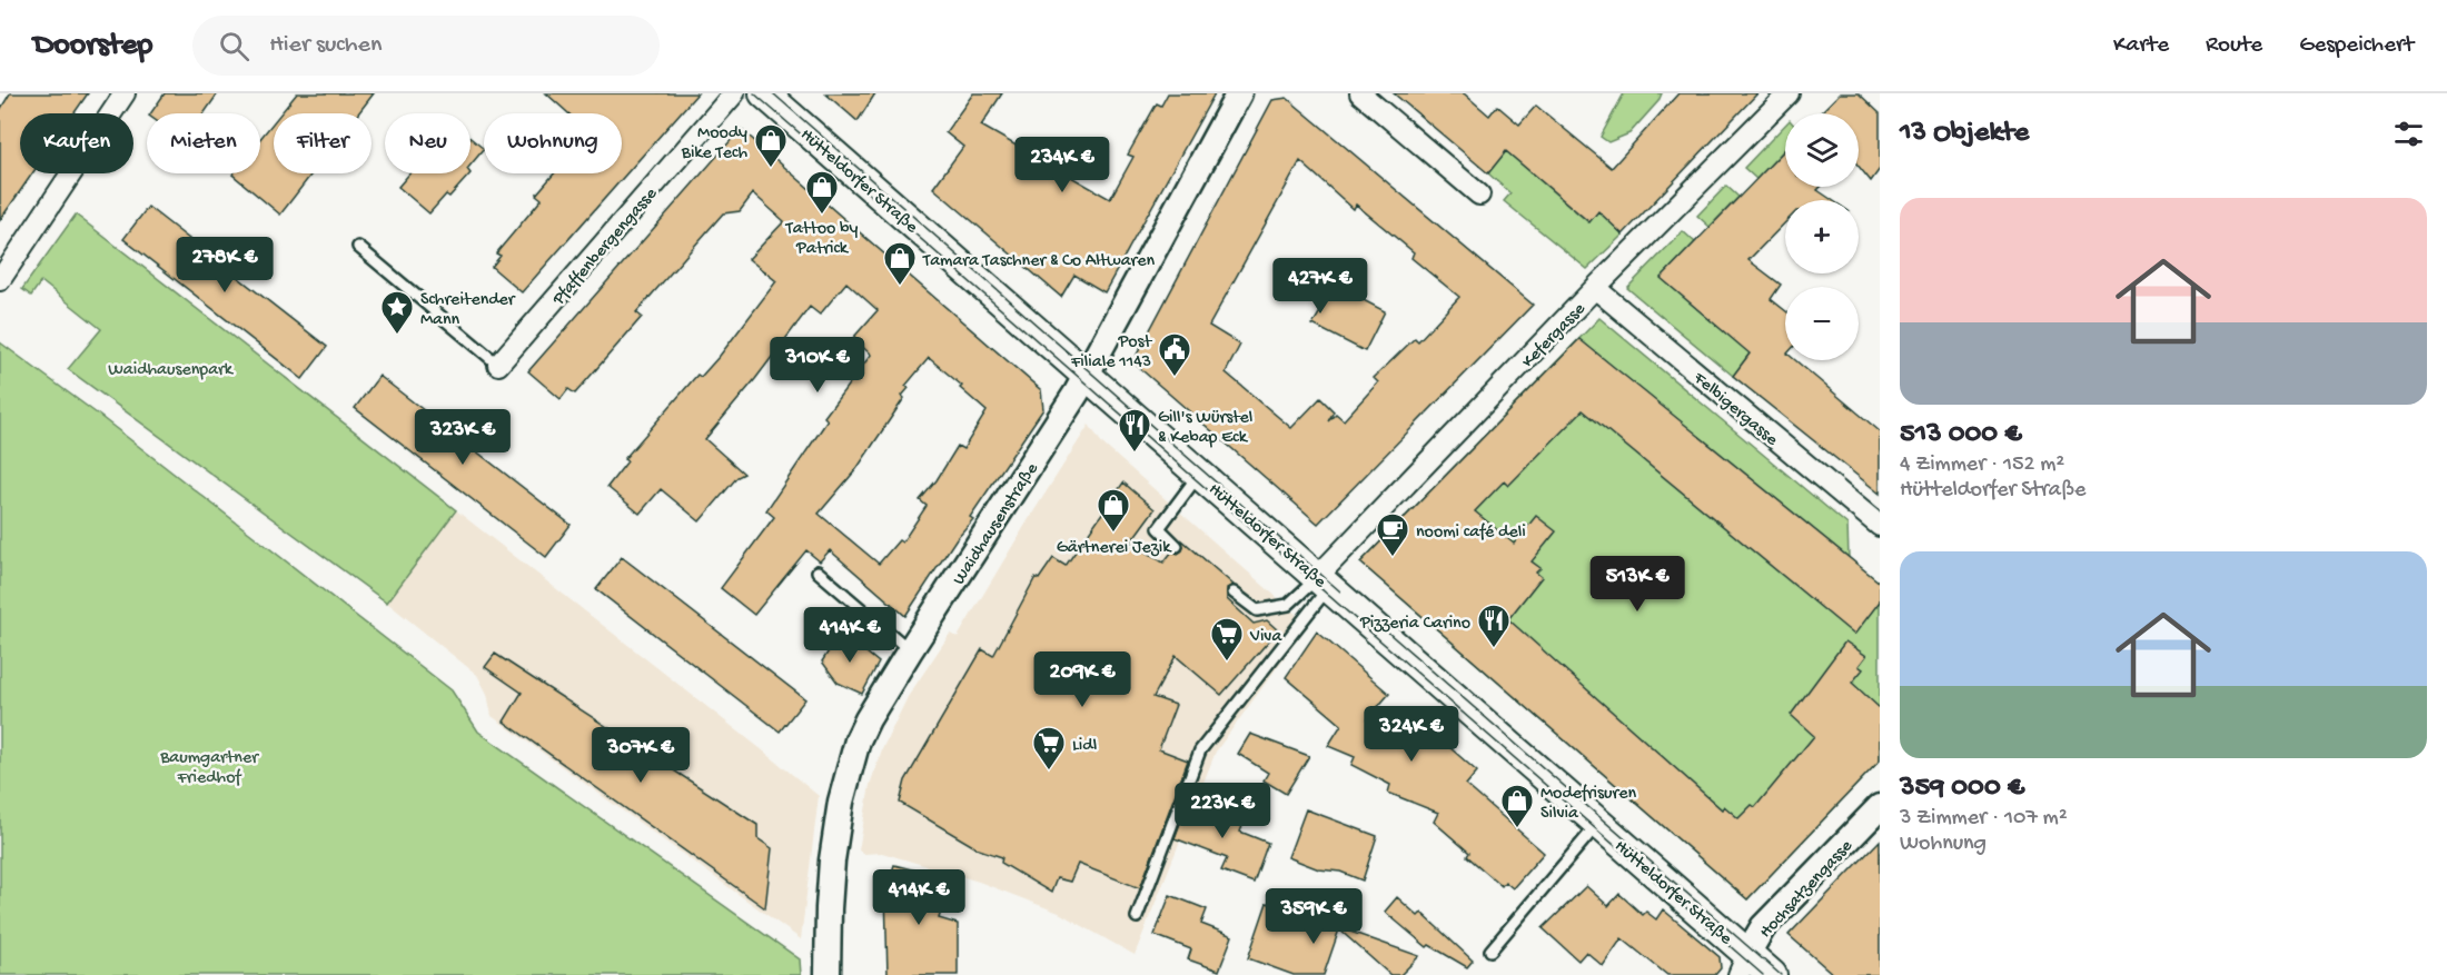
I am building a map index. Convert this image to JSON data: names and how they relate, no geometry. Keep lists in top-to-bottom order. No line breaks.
{"streets":{"main road":["Hütteldorfer Straße"],"street":["Pfaffenbergengasse","Kefergasse","Felbigergasse","Waidhausenstraße","Hochsatzengasse"]},"crossings":[["Hütteldorfer Straße","Kefergasse"],["Hütteldorfer Straße","Waidhausenstraße"],["Hütteldorfer Straße","Hochsatzengasse"],["Kefergasse","Felbigergasse"]],"parks":["Waidhausenpark","Baumgartner Friedhof"],"places":{"shop":["Moody Bike Tech","Tattoo by Patrick","Tamara Taschner & Co Altwaren","Gärtnerei Jezik","Modefrisuren Silvia"],"place":["Schreitender Mann"],"public building":["Post Filiale 1143"],"restaurant":["Gill's Würstel & Kebap Eck","Pizzeria Carino"],"cafe":["noomi café deli"],"supermarket":["Viva","Lidl"]},"page":{"header":"Doorstep","search":"Hier suchen","nav":["Karte","Route","Gespeichert"],"heading":"13 Objekte","map_buttons":["+","−"],"chip":["Kaufen","Mieten","Filter","Neu","Wohnung"],"price":["234K €","278K €","427K €","310K €","323K €","513K €","414K €","209K €","324K €","307K €","223K €","414K €","359K €"],"list":[{"name":"513 000 €","note":"4 Zimmer · 152 m² · Hütteldorfer Straße"},{"name":"359 000 €","note":"3 Zimmer · 107 m² · Wohnung"}]}}
